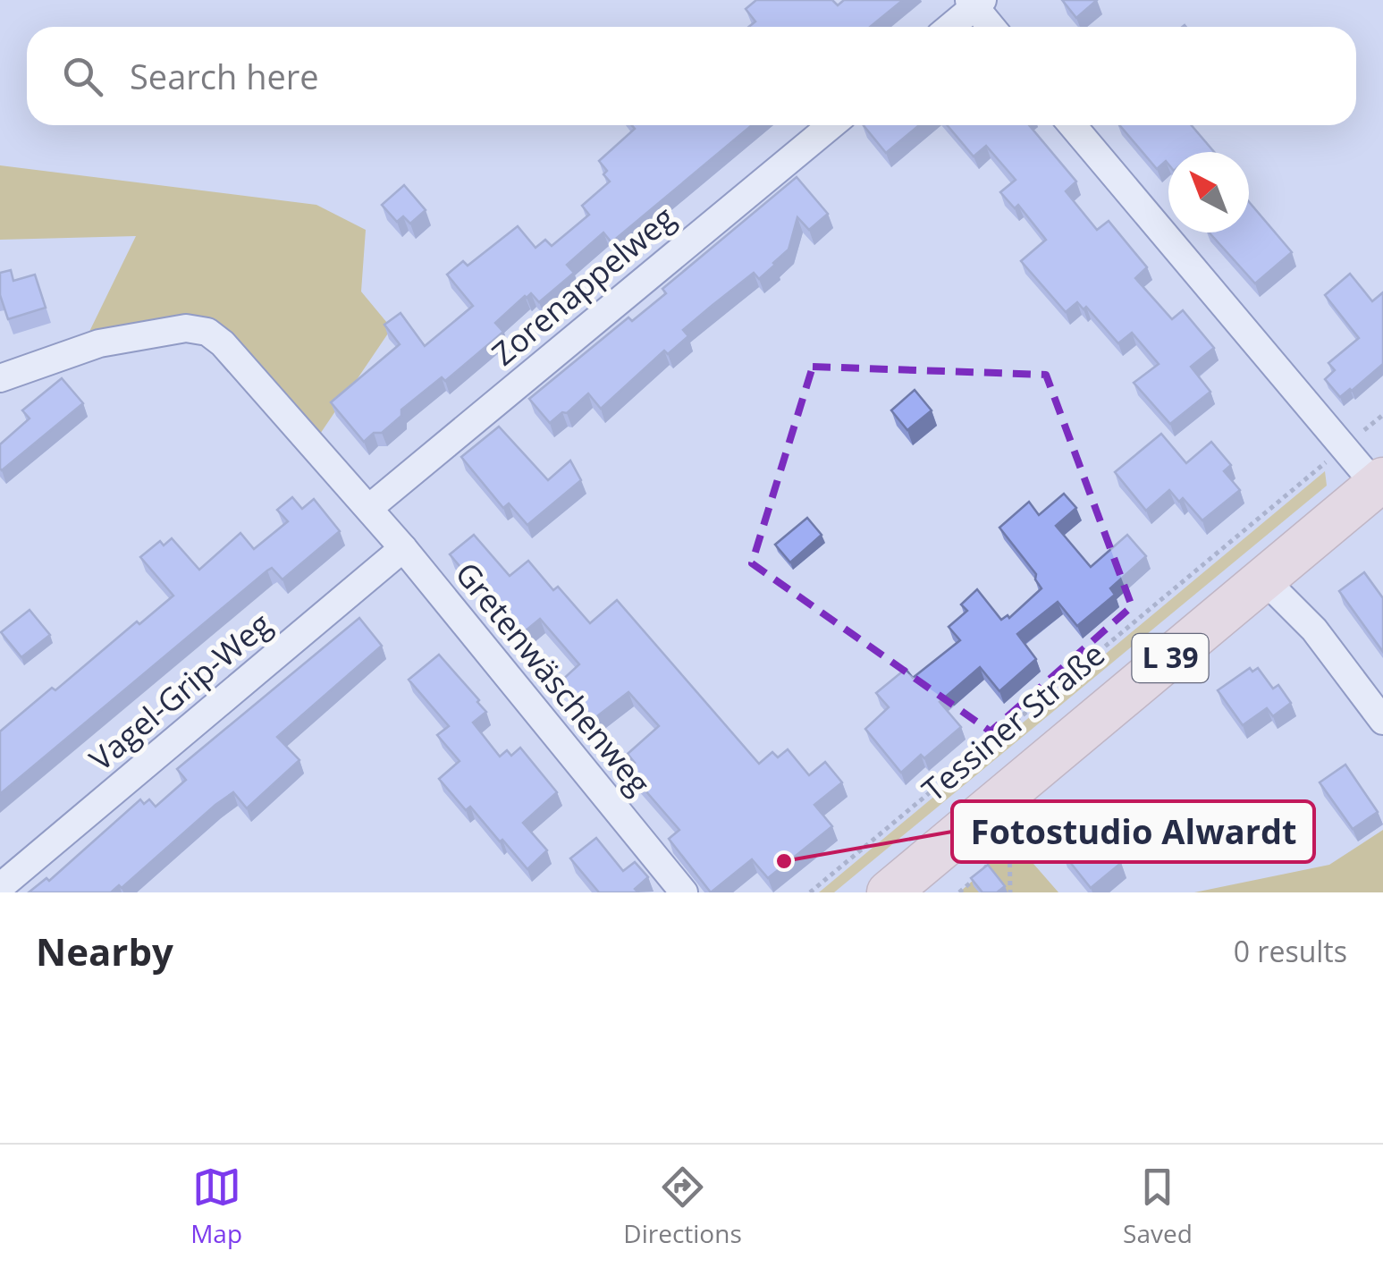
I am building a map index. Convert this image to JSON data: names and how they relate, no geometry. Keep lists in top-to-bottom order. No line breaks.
{"streets":{"main road":["L 39","Tessiner Straße"],"street":["Zorenappelweg","Gretenwäschenweg","Vagel-Grip-Weg"]},"crossings":[["Zorenappelweg","Gretenwäschenweg"],["Gretenwäschenweg","Vagel-Grip-Weg"]],"places":["Fotostudio Alwardt"],"north":"top left","page":{"search":"Search here","heading":["Nearby","0 results"],"nav":["Map","Directions","Saved"]}}
